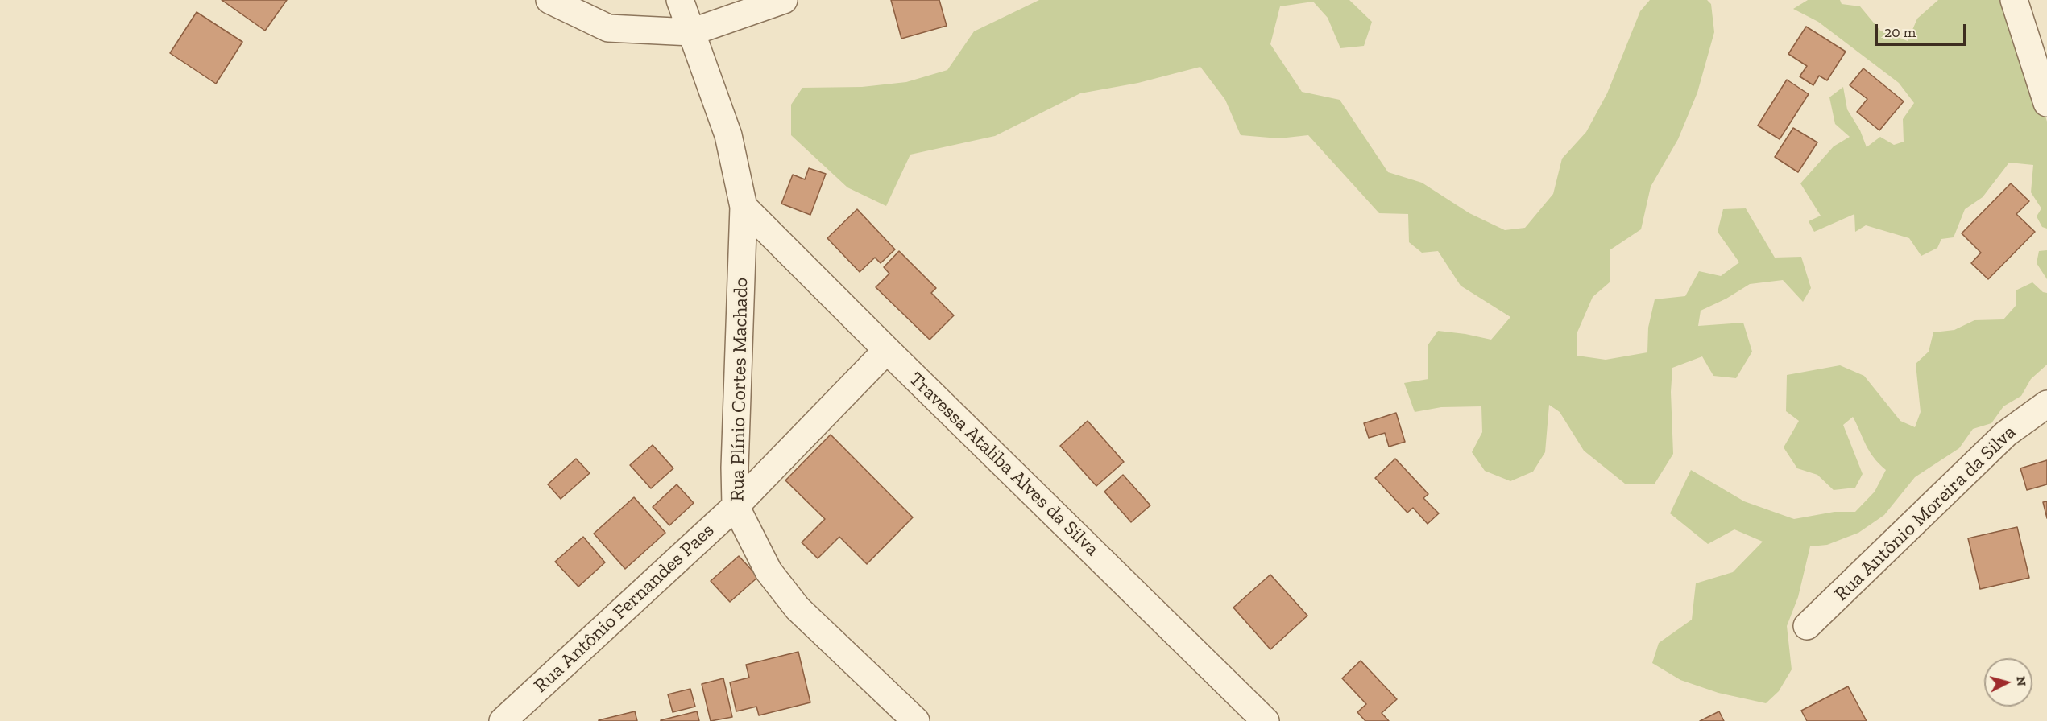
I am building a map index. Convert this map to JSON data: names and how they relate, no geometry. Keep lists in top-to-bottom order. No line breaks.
{"streets":{"street":["Rua Plínio Cortes Machado","Travessa Ataliba Alves da Silva","Rua Antônio Moreira da Silva","Rua Antônio Fernandes Paes"]},"crossings":[["Rua Plínio Cortes Machado","Travessa Ataliba Alves da Silva"],["Rua Plínio Cortes Machado","Rua Antônio Fernandes Paes"],["Travessa Ataliba Alves da Silva","Rua Antônio Fernandes Paes"]],"scale_bar":"20 m","north":"right"}
